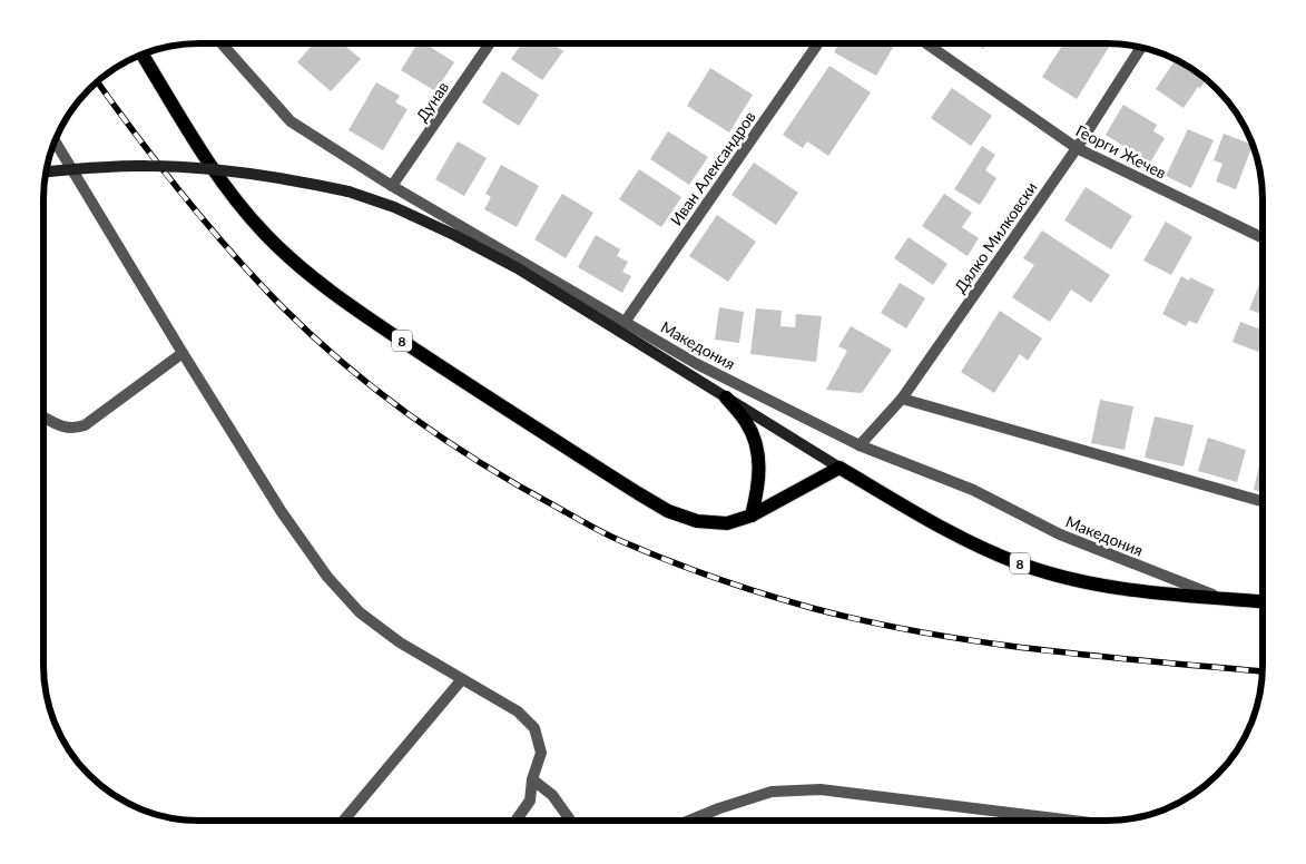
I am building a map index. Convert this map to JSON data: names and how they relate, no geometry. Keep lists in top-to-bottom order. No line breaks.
{"streets":{"main road":["8"],"street":["Дунав","Георги Жечев","Иван Александров","Дялко Милковски","Македония"]},"crossings":[["Дунав","Македония"],["Георги Жечев","Дялко Милковски"],["Иван Александров","Македония"],["Дялко Милковски","Македония"],["8","Македония"]]}
